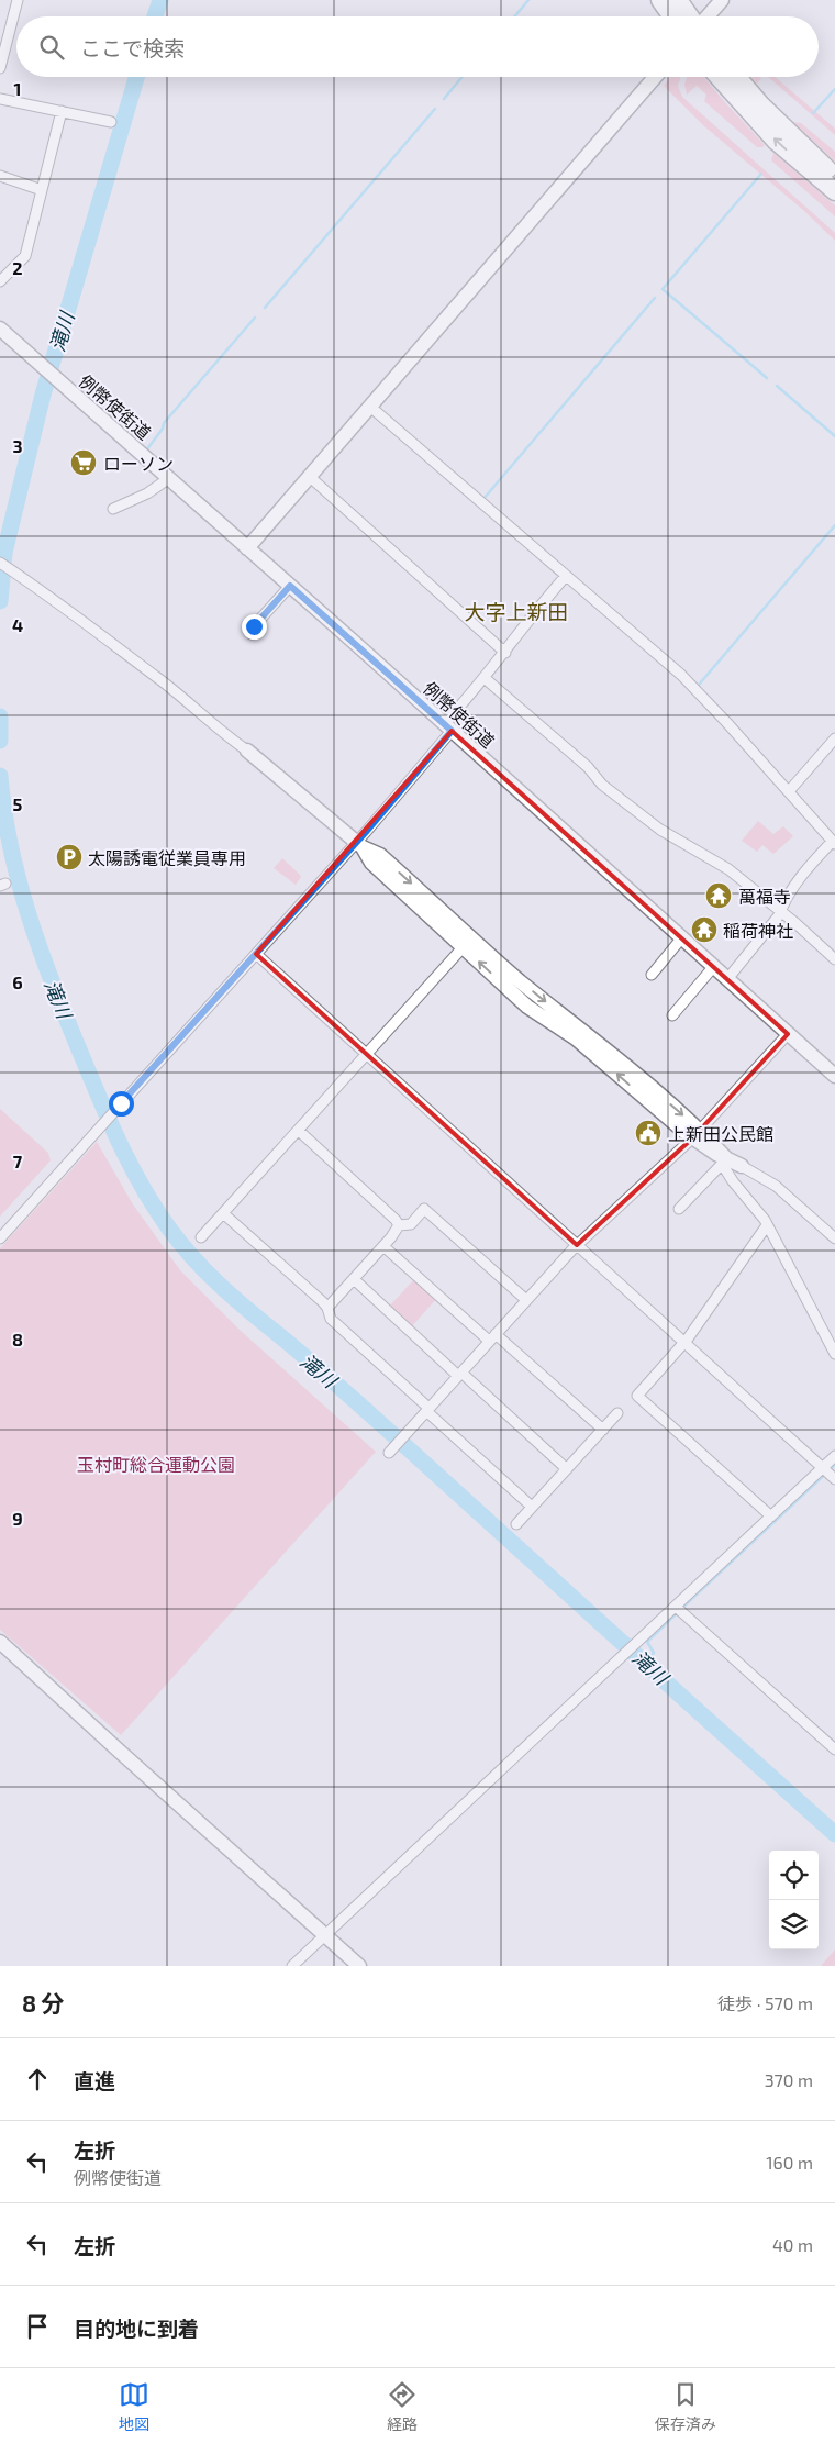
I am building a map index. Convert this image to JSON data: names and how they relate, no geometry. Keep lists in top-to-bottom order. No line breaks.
{"streets":{"street":["例幣使街道"]},"districts":["大字上新田"],"water":["滝川"],"parks":["玉村町総合運動公園"],"places":{"supermarket":["ローソン"],"parking":["太陽誘電従業員専用"],"temple":["萬福寺","稲荷神社"],"public building":["上新田公民館"]},"page":{"search":"ここで検索","heading":["8 分","徒歩 · 570 m"],"list":[["直進","370 m"],["左折","例幣使街道","160 m"],["左折","40 m"],"目的地に到着"],"nav":["地図","経路","保存済み"]},"grid":{"rows":["1","2","3","4","5","6","7","8","9"]}}
